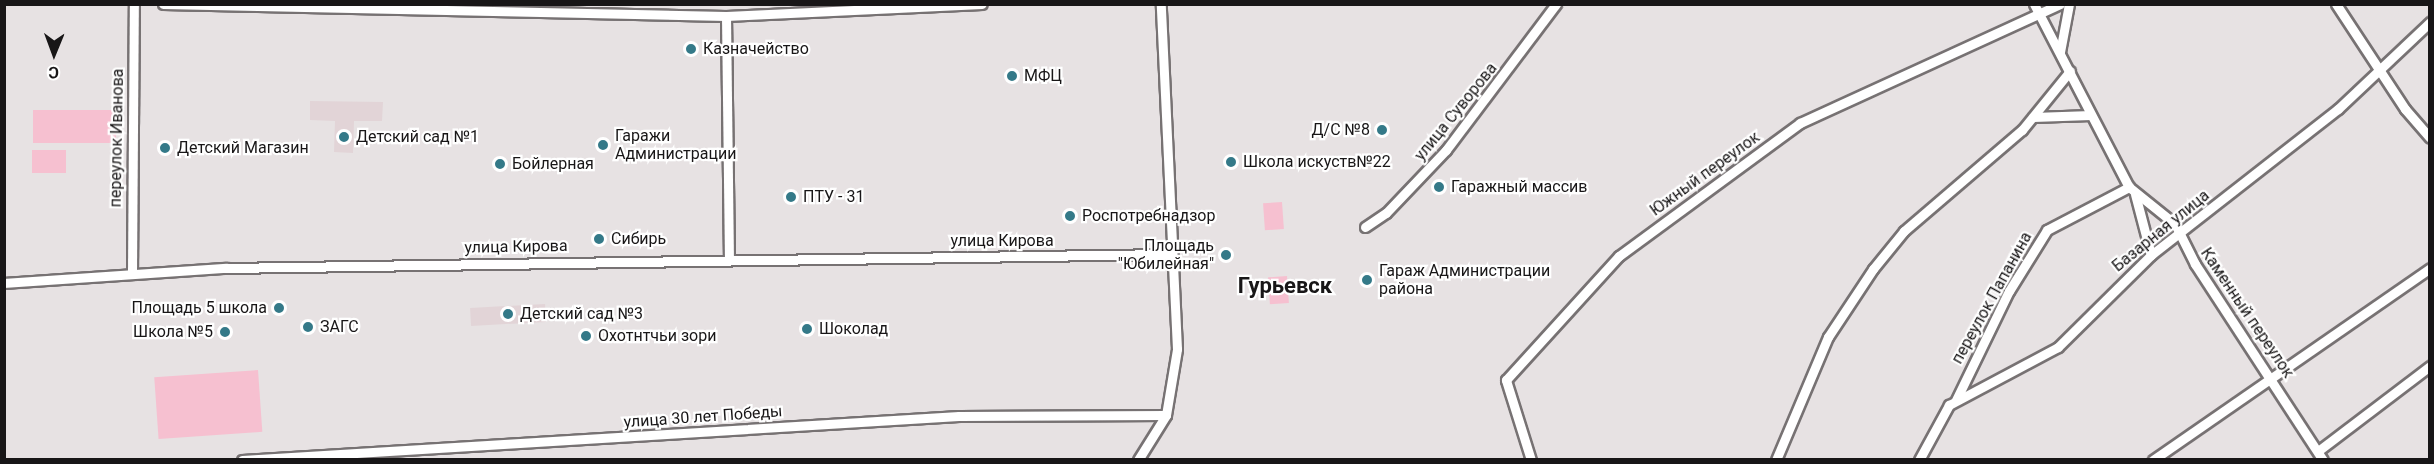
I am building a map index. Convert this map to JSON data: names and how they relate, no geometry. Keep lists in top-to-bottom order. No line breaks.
{"streets":{"street":["улица Суворова","переулок Иванова","Южный переулок","Базарная улица","улица Кирова","переулок Папанина","Каменный переулок","улица 30 лет Победы"]},"crossings":[["переулок Иванова","улица Кирова"],["Южный переулок","Каменный переулок"],["Базарная улица","переулок Папанина"],["Базарная улица","Каменный переулок"],["переулок Папанина","Каменный переулок"]],"districts":["Гурьевск"],"places":["Казначейство","МФЦ","Д/С №8","Детский сад №1","Гаражи Администрации","Детский Магазин","Школа искуств№22","Бойлерная","Гаражный массив","ПТУ - 31","Роспотребнадзор","Сибирь","Площадь \"Юбилейная\"","Гараж Администрации района","Площадь 5 школа","Детский сад №3","ЗАГС","Шоколад","Школа №5","Охотнтчьи зори"],"north":"bottom"}
